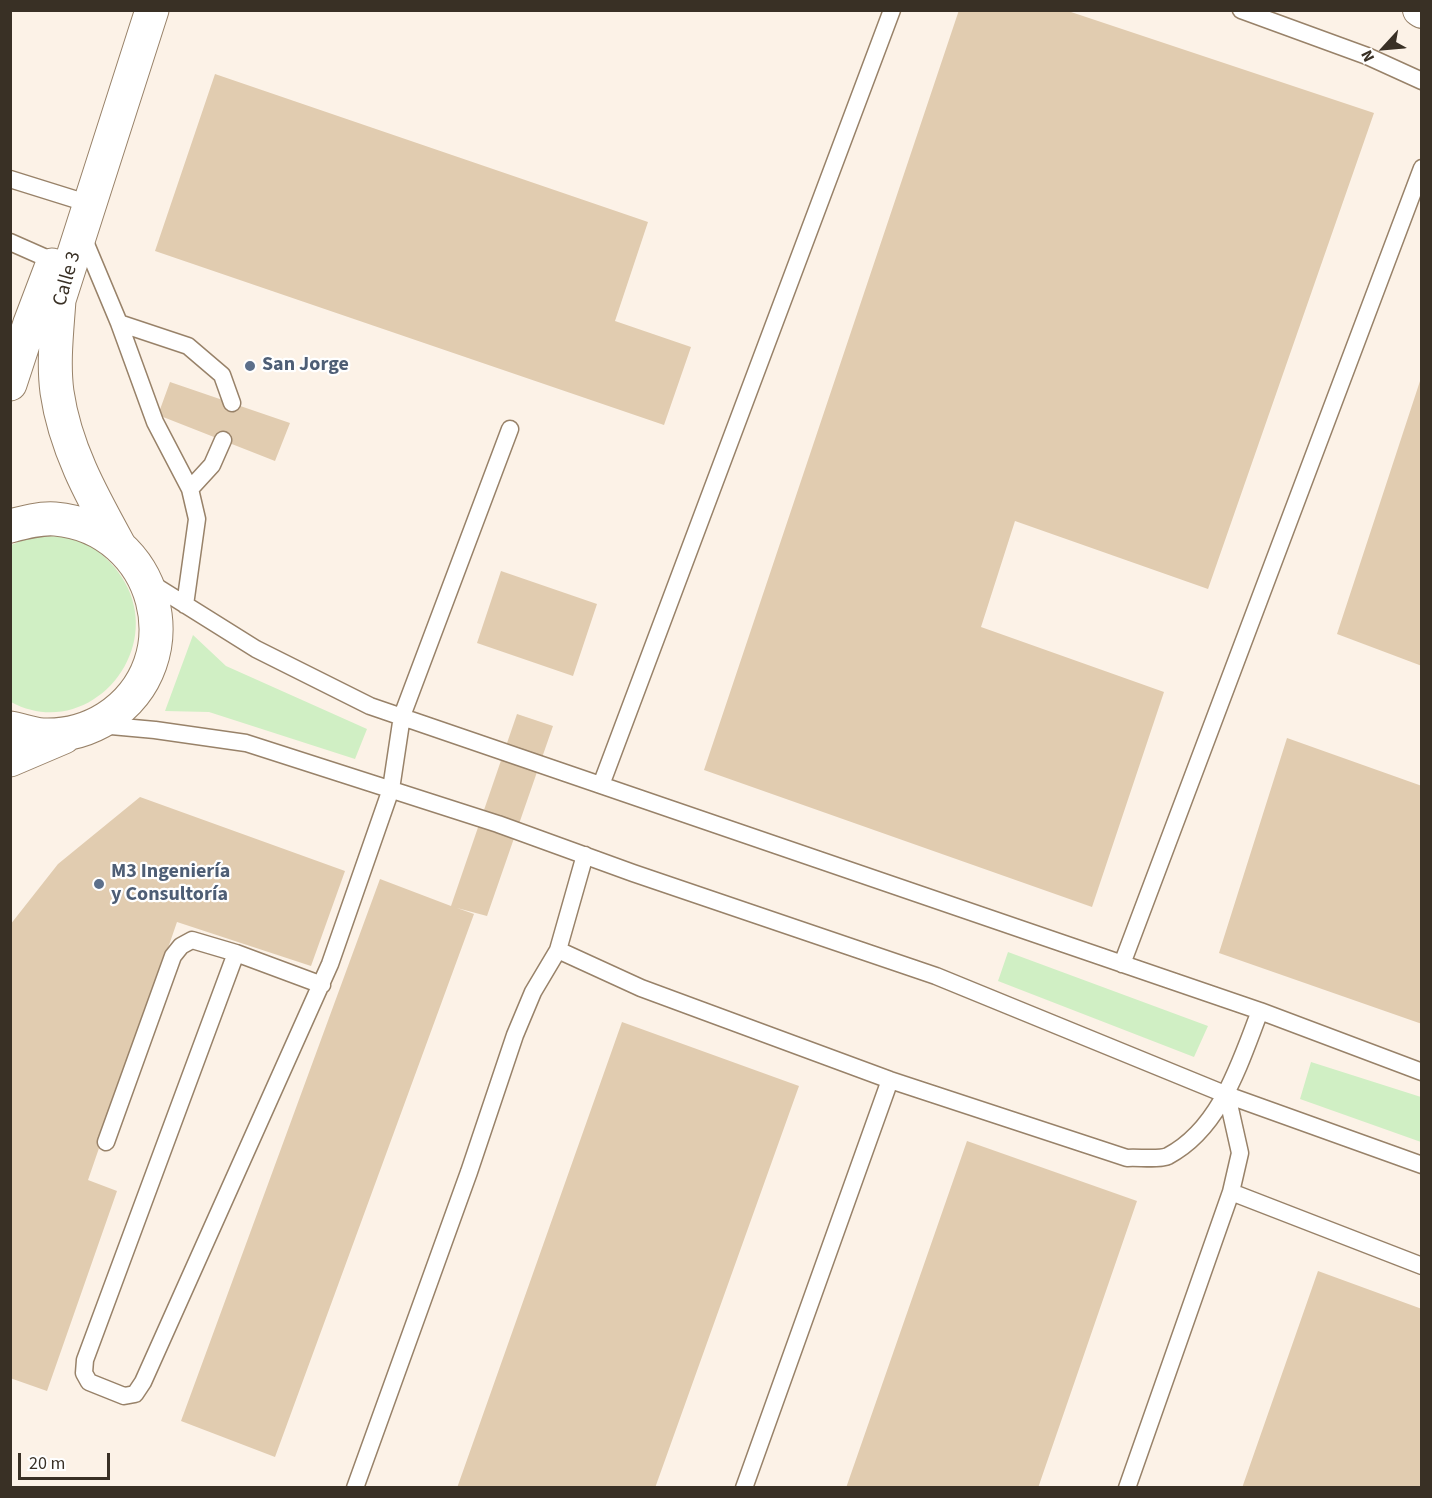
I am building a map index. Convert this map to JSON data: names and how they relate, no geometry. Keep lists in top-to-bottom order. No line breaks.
{"streets":{"main road":["Calle 3"]},"places":["San Jorge","M3 Ingeniería y Consultoría"],"scale_bar":"20 m","north":"bottom left"}
